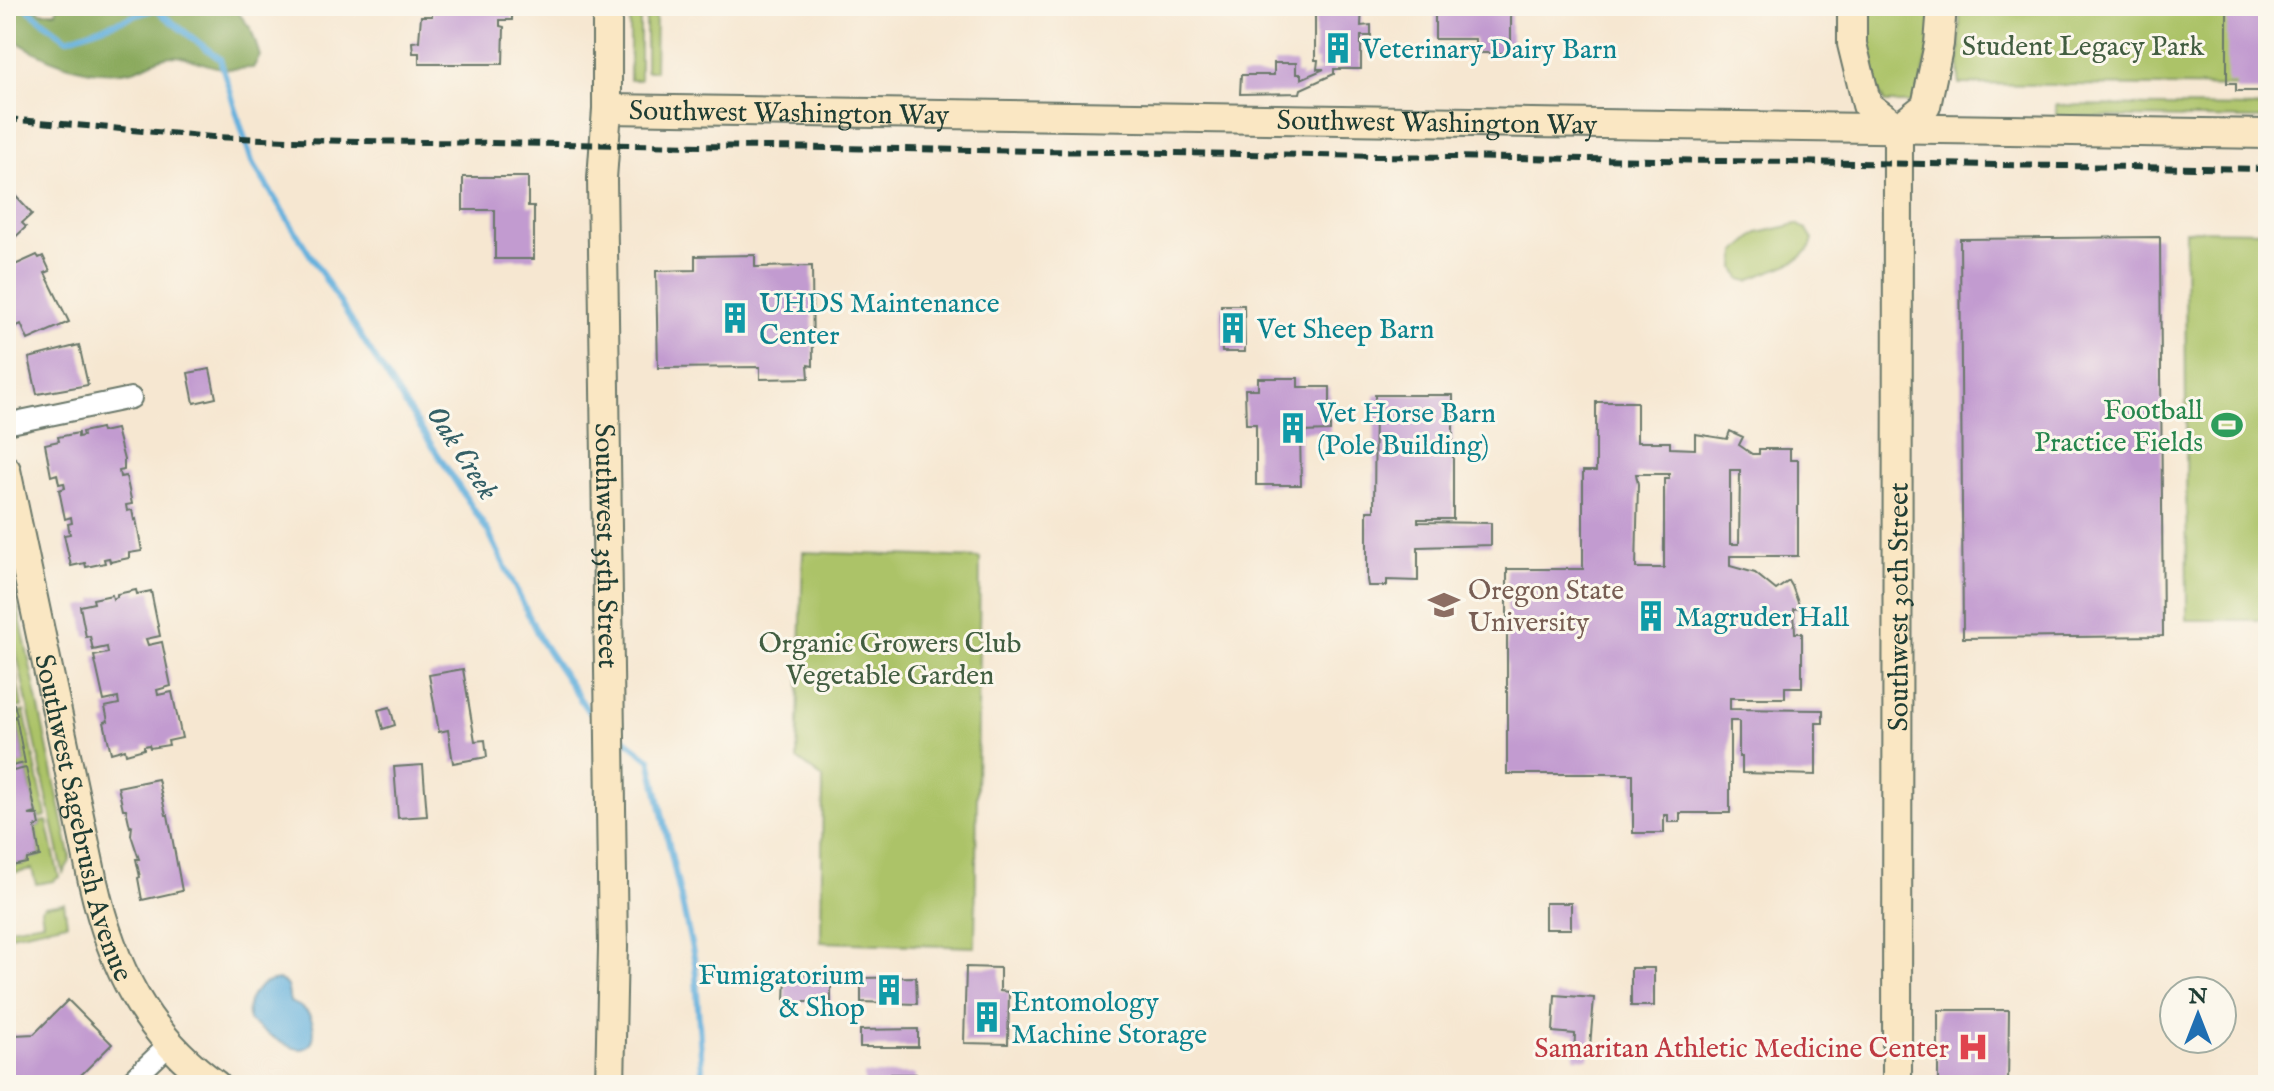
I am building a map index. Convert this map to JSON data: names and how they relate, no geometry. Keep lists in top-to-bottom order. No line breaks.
{"streets":{"street":["Southwest Washington Way","Southwest 35th Street","Southwest 30th Street","Southwest Sagebrush Avenue"]},"crossings":[["Southwest Washington Way","Southwest 35th Street"],["Southwest Washington Way","Southwest 30th Street"]],"water":["Oak Creek"],"parks":["Student Legacy Park","Organic Growers Club Vegetable Garden"],"places":{"building":["Veterinary Dairy Barn","UHDS Maintenance Center","Vet Sheep Barn","Vet Horse Barn (Pole Building)","Magruder Hall","Fumigatorium & Shop","Entomology Machine Storage"],"sports":["Football Practice Fields"],"school or university":["Oregon State University"],"hospital":["Samaritan Athletic Medicine Center"]},"north":"top"}
